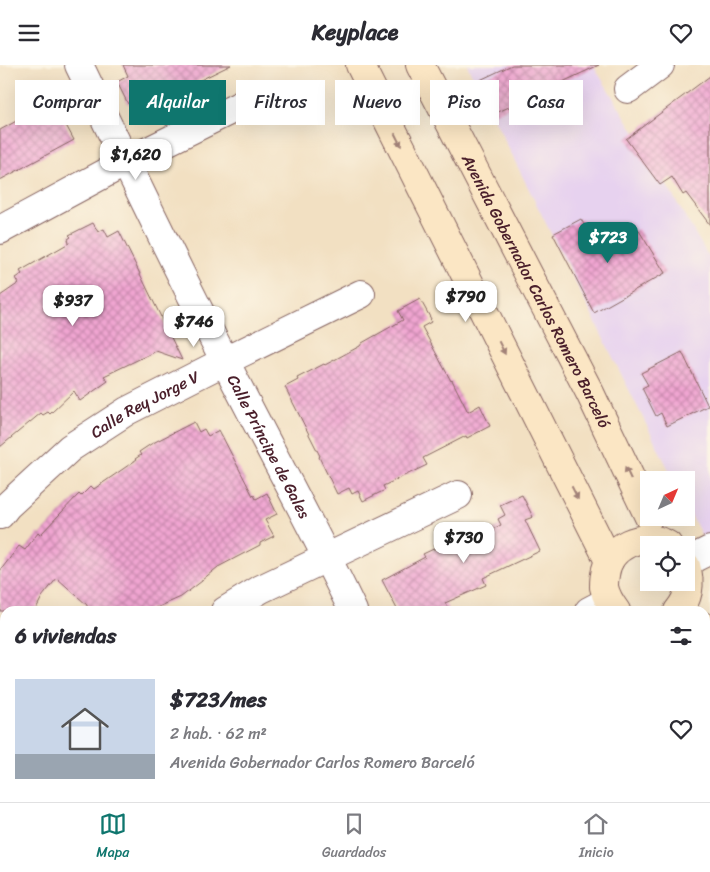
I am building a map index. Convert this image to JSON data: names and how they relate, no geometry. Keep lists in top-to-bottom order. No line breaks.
{"streets":{"main road":["Avenida Gobernador Carlos Romero Barceló"],"street":["Calle Rey Jorge V","Calle Príncipe de Gales"]},"crossings":[["Calle Rey Jorge V","Calle Príncipe de Gales"]],"north":"top right","page":{"header":"Keyplace","chip":["Comprar","Alquilar","Filtros","Nuevo","Piso","Casa"],"price":["$1,620","$723","$790","$937","$746","$730"],"heading":"6 viviendas","list":[{"name":"$723/mes","note":"2 hab. · 62 m² · Avenida Gobernador Carlos Romero Barceló"}],"tabs":["Mapa","Guardados","Inicio"]}}
